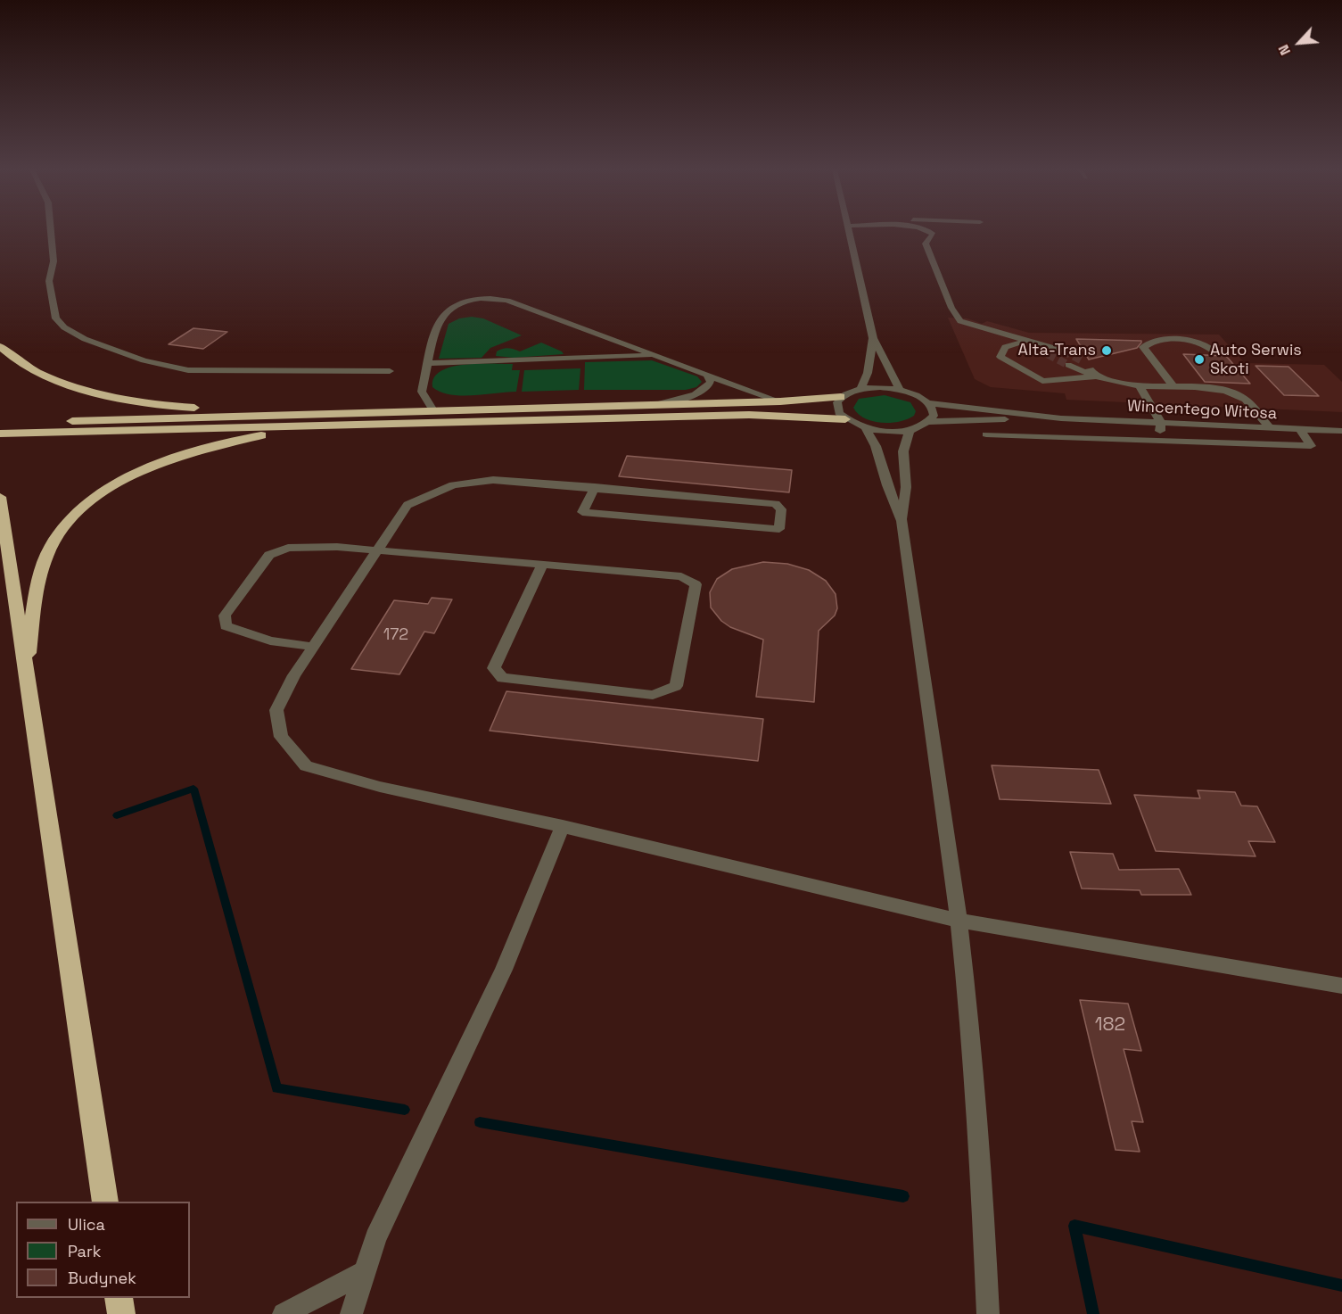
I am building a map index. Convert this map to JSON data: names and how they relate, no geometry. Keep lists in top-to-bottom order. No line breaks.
{"streets":{"street":["Wincentego Witosa"]},"places":["Alta-Trans","Auto Serwis Skoti"],"house_numbers":["172","182"],"legend":["Ulica","Park","Budynek"],"north":"bottom left"}
